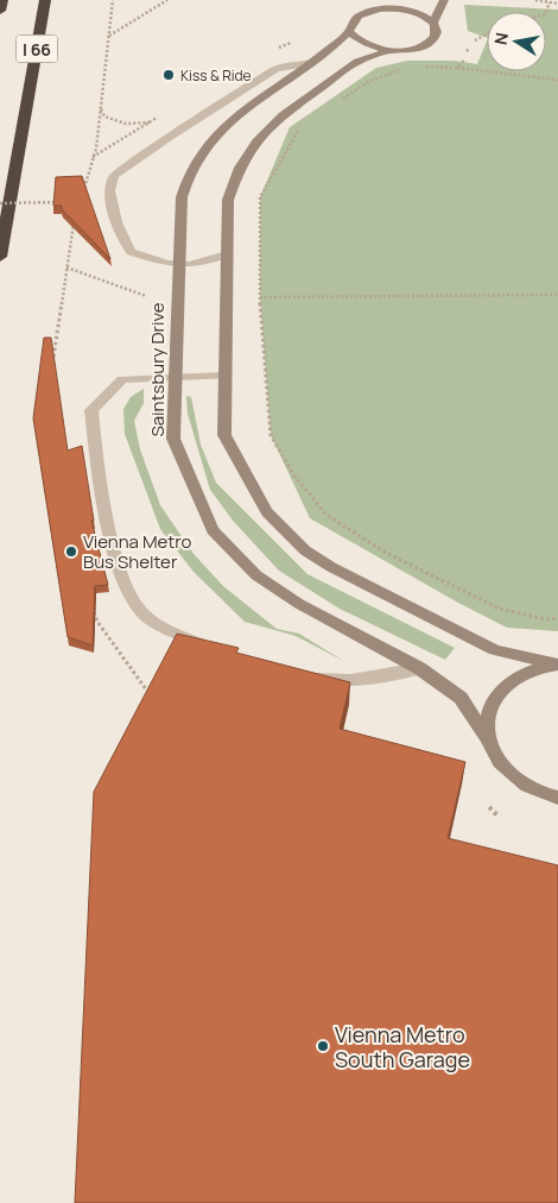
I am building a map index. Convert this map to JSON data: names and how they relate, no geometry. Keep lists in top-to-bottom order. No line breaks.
{"streets":{"highway":["I 66"],"street":["Saintsbury Drive"]},"places":["Kiss & Ride","Vienna Metro Bus Shelter","Vienna Metro South Garage"],"north":"left"}
